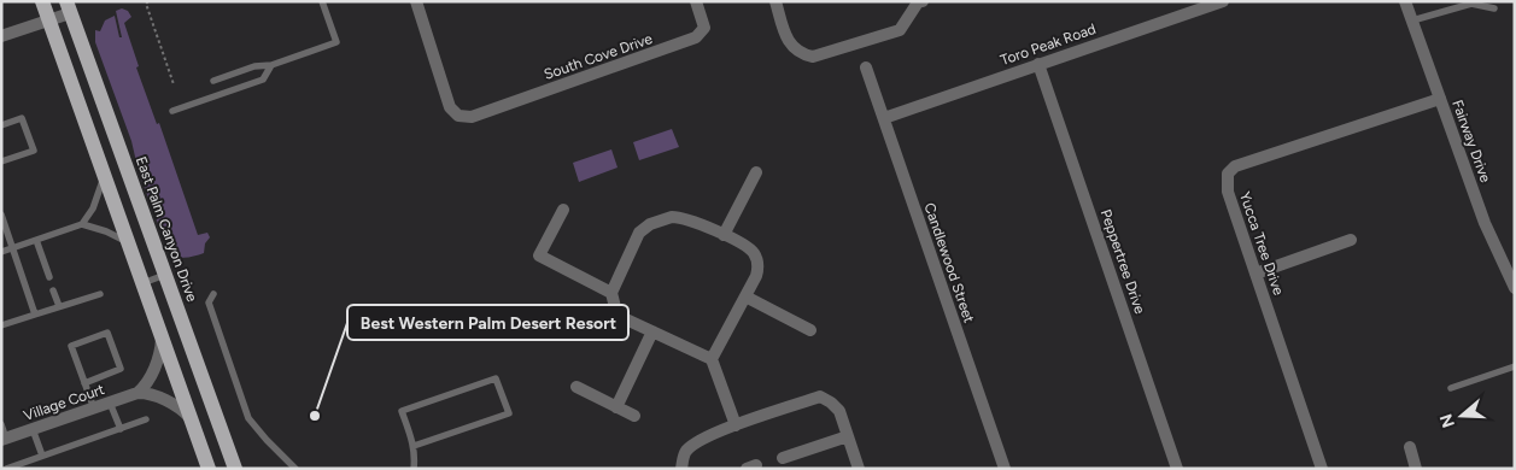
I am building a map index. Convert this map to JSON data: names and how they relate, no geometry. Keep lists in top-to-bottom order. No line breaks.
{"streets":{"main road":["East Palm Canyon Drive"],"street":["Toro Peak Road","South Cove Drive","Fairway Drive","Yucca Tree Drive","Peppertree Drive","Candlewood Street","Village Court"]},"crossings":[["Toro Peak Road","Peppertree Drive"],["Toro Peak Road","Candlewood Street"],["Fairway Drive","Yucca Tree Drive"]],"places":["Best Western Palm Desert Resort"],"north":"left"}
